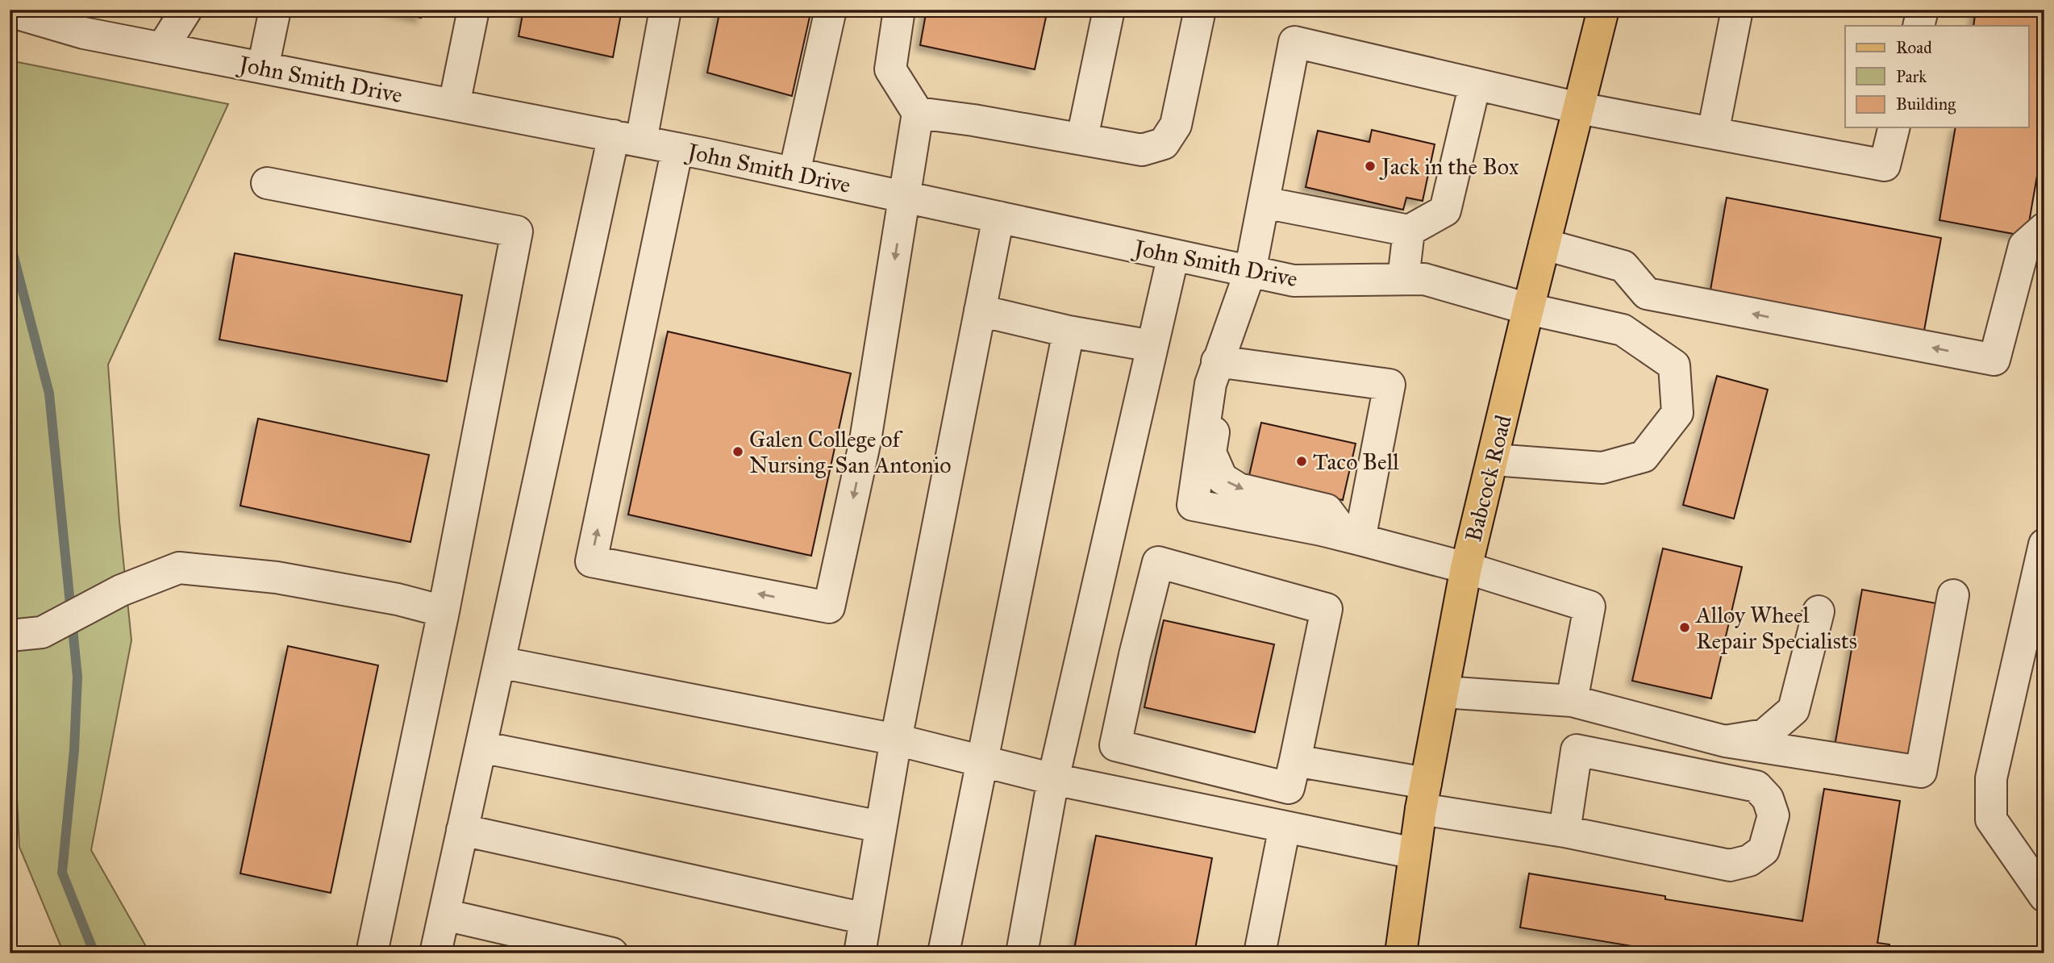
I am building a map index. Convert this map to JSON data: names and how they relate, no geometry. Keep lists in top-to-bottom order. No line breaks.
{"streets":{"main road":["Babcock Road"],"street":["John Smith Drive"]},"crossings":[["John Smith Drive","Babcock Road"]],"places":["Jack in the Box","Galen College of Nursing-San Antonio","Taco Bell","Alloy Wheel Repair Specialists"],"legend":["Road","Park","Building"]}
